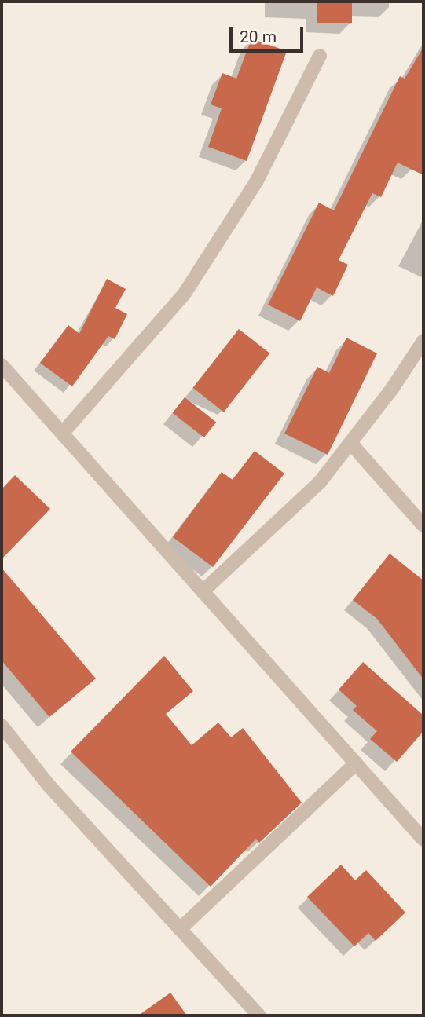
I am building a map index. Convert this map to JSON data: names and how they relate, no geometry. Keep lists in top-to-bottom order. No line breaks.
{"scale_bar":"20 m"}
